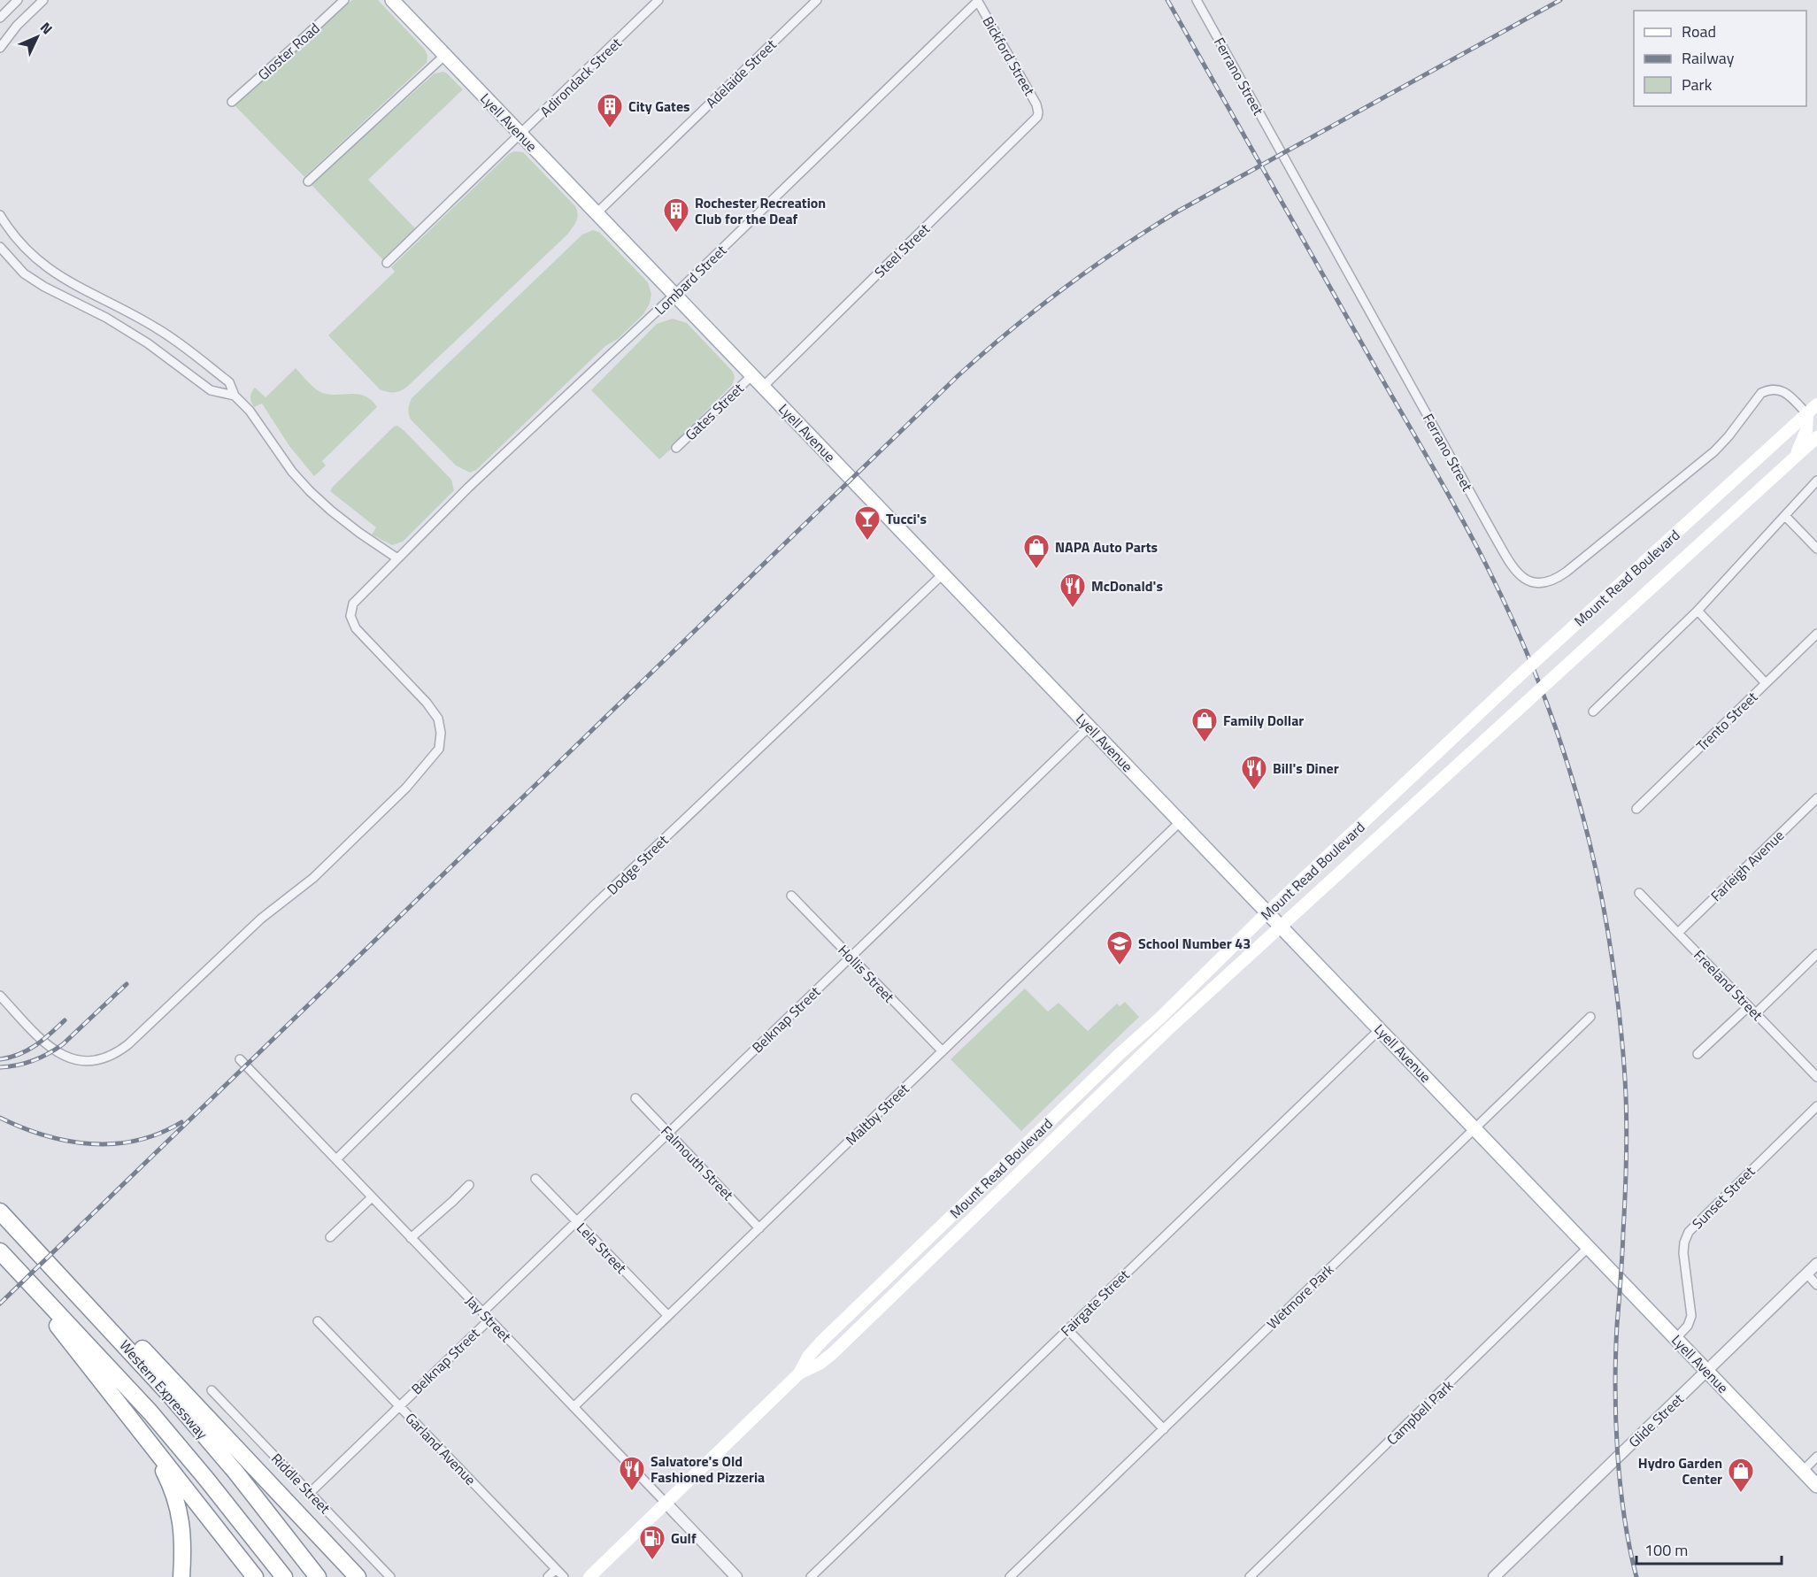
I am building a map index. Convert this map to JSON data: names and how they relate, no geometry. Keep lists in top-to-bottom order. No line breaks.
{"streets":{"highway":["Western Expressway"],"main road":["Lyell Avenue","Mount Read Boulevard"],"street":["Gloster Road","Bickford Street","Adelaide Street","Ferrano Street","Adirondack Street","Steel Street","Lombard Street","Gates Street","Trento Street","Dodge Street","Farleigh Avenue","Hollis Street","Freeland Street","Belknap Street","Maltby Street","Falmouth Street","Sunset Street","Lela Street","Wetmore Park","Fairgate Street","Jay Street","Campbell Park","Glide Street","Garland Avenue","Riddle Street"]},"crossings":[["Bickford Street","Steel Street"],["Bickford Street","Lombard Street"],["Adelaide Street","Lyell Avenue"],["Ferrano Street","Mount Read Boulevard"],["Adirondack Street","Lyell Avenue"],["Lyell Avenue","Steel Street"],["Lyell Avenue","Lombard Street"],["Lyell Avenue","Gates Street"],["Lyell Avenue","Mount Read Boulevard"],["Lyell Avenue","Dodge Street"],["Lyell Avenue","Belknap Street"],["Lyell Avenue","Maltby Street"],["Lyell Avenue","Sunset Street"],["Lyell Avenue","Wetmore Park"],["Lyell Avenue","Fairgate Street"],["Lyell Avenue","Campbell Park"],["Lyell Avenue","Glide Street"],["Mount Read Boulevard","Jay Street"],["Dodge Street","Jay Street"],["Farleigh Avenue","Freeland Street"],["Hollis Street","Belknap Street"],["Hollis Street","Maltby Street"],["Belknap Street","Falmouth Street"],["Belknap Street","Lela Street"],["Belknap Street","Jay Street"],["Belknap Street","Garland Avenue"],["Belknap Street","Riddle Street"],["Maltby Street","Falmouth Street"],["Maltby Street","Lela Street"],["Maltby Street","Jay Street"]],"places":{"building":["City Gates","Rochester Recreation Club for the Deaf"],"bar":["Tucci's"],"shop":["NAPA Auto Parts","Family Dollar","Hydro Garden Center"],"restaurant":["McDonald's","Bill's Diner","Salvatore's Old Fashioned Pizzeria"],"school or university":["School Number 43"],"fuel station":["Gulf"]},"legend":["Road","Railway","Park"],"scale_bar":"100 m","north":"top right"}
